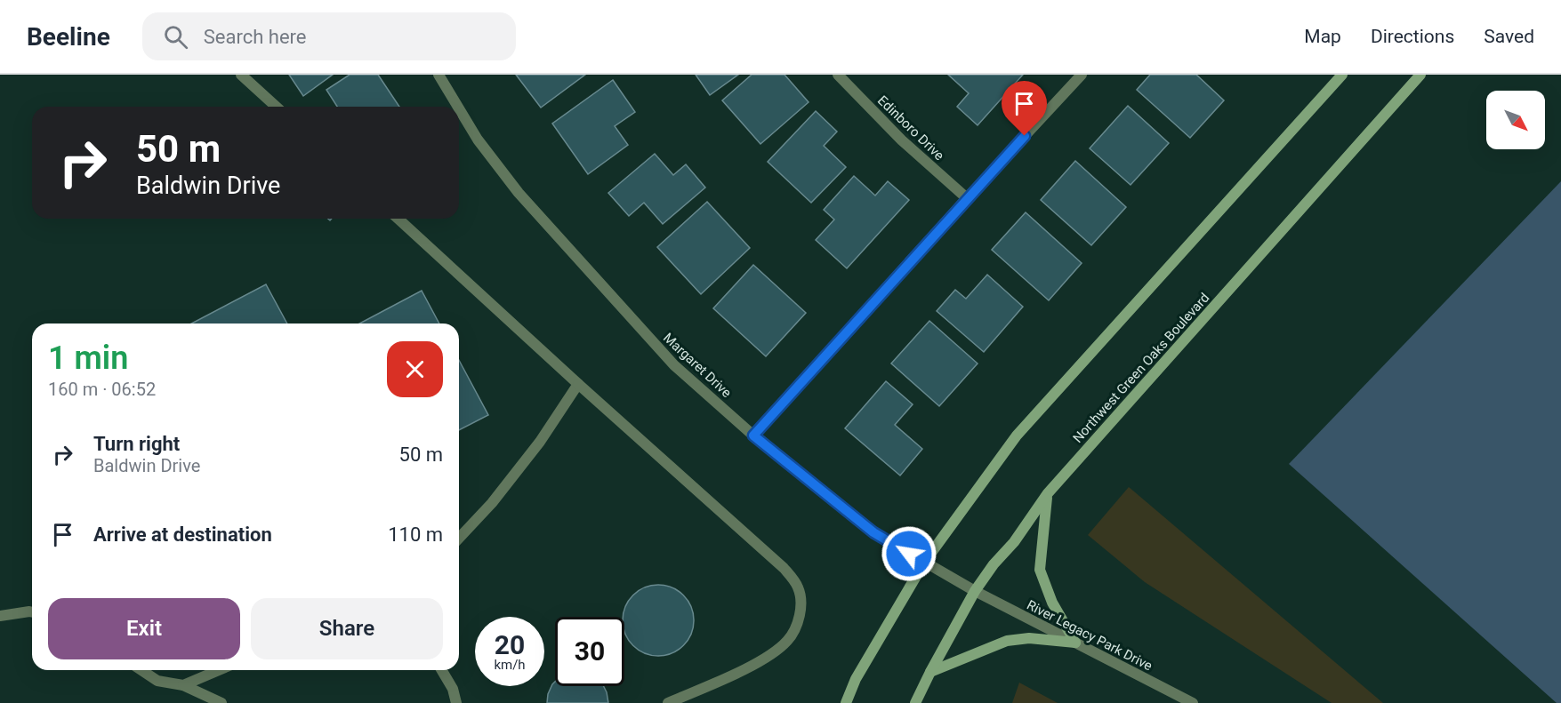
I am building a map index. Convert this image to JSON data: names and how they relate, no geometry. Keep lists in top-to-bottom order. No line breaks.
{"streets":{"main road":["Northwest Green Oaks Boulevard"],"street":["Edinboro Drive","Margaret Drive","River Legacy Park Drive"]},"crossings":[["Margaret Drive","Northwest Green Oaks Boulevard"],["Margaret Drive","River Legacy Park Drive"],["Northwest Green Oaks Boulevard","River Legacy Park Drive"]],"north":"bottom right","page":{"header":"Beeline","search":"Search here","nav":["Map","Directions","Saved"],"turn":["50 m","Baldwin Drive"],"heading":["1 min","160 m · 06:52"],"list":[{"name":"Turn right","note":"Baldwin Drive","value":"50 m"},{"name":"Arrive at destination","value":"110 m"}],"buttons":["Exit","Share"],"speed":"20 km/h","limit":"30"}}
